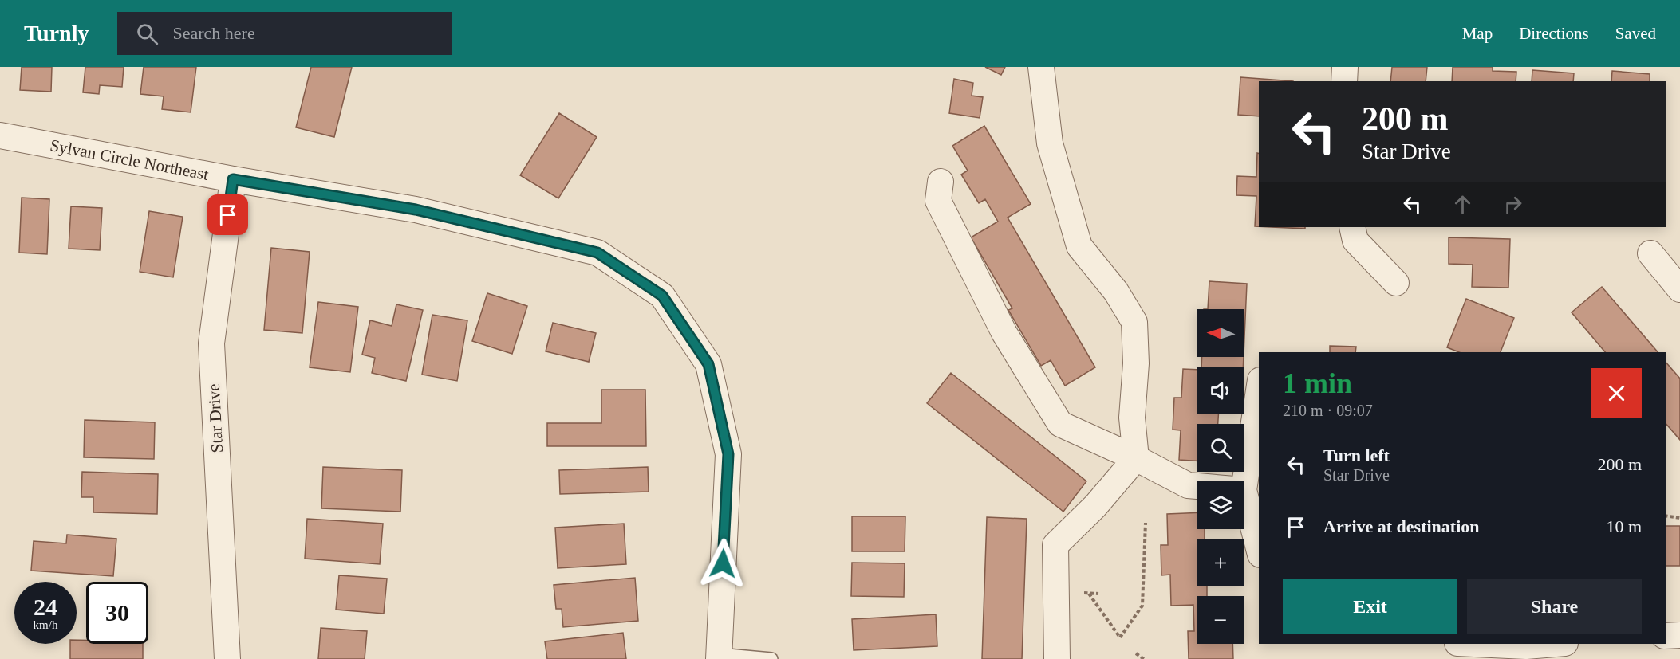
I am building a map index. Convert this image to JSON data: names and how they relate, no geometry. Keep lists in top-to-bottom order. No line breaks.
{"streets":{"street":["Sylvan Circle Northeast","Star Drive"]},"crossings":[["Sylvan Circle Northeast","Star Drive"]],"north":"left","page":{"header":"Turnly","search":"Search here","nav":["Map","Directions","Saved"],"turn":["200 m","Star Drive"],"map_buttons":["+","−"],"heading":["1 min","210 m · 09:07"],"list":[{"name":"Turn left","note":"Star Drive","value":"200 m"},{"name":"Arrive at destination","value":"10 m"}],"buttons":["Exit","Share"],"speed":"24 km/h","limit":"30"}}
